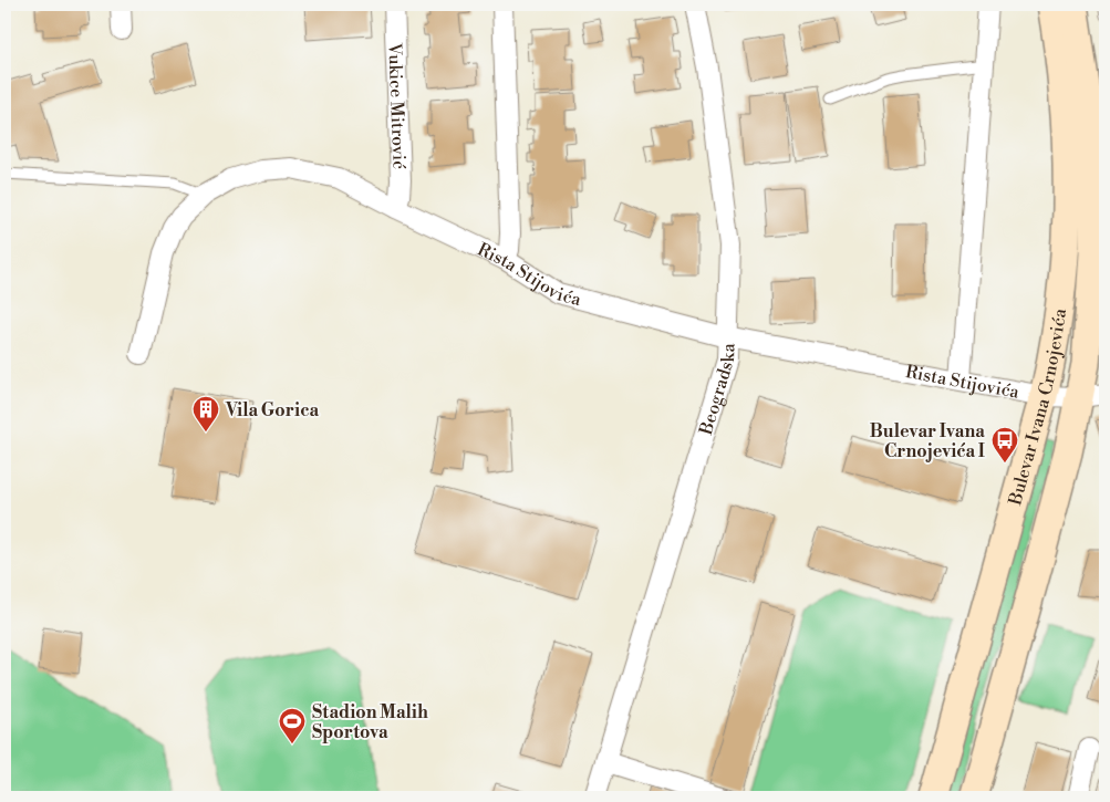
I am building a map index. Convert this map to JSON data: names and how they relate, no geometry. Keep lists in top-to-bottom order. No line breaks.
{"streets":{"main road":["Bulevar Ivana Crnojevića"],"street":["Vukice Mitrović","Rista Stijovića","Beogradska"]},"crossings":[["Vukice Mitrović","Rista Stijovića"],["Rista Stijovića","Beogradska"],["Rista Stijovića","Bulevar Ivana Crnojevića"]],"places":{"building":["Vila Gorica"],"bus stop":["Bulevar Ivana Crnojevića I"],"sports":["Stadion Malih Sportova"]}}
